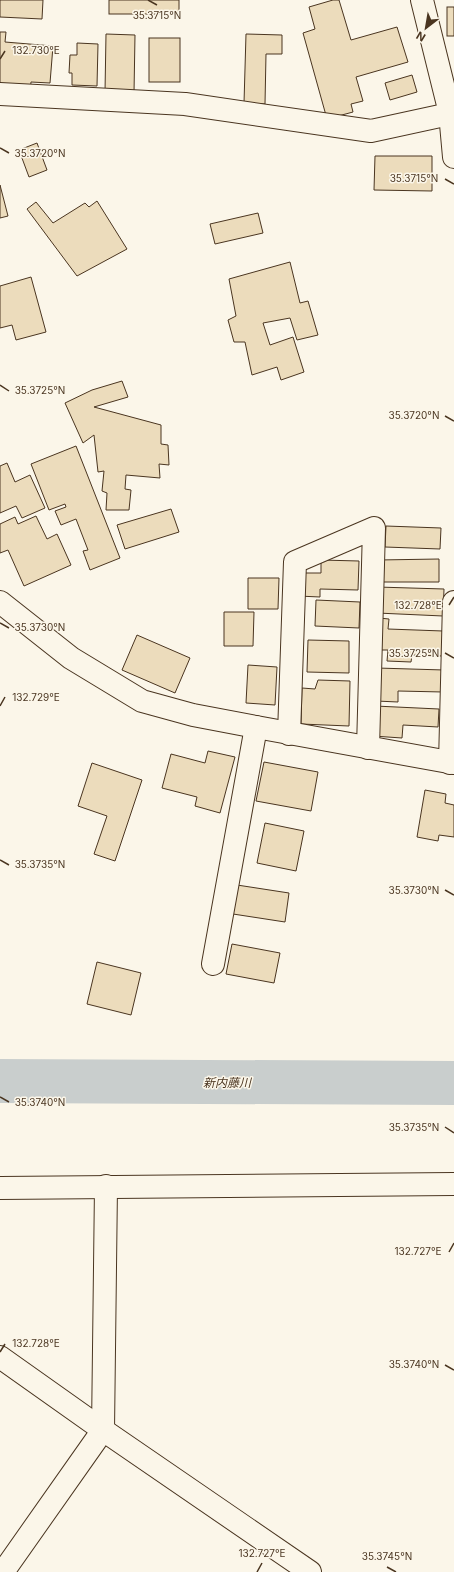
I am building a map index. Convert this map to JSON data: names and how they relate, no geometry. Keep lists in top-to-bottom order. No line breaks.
{"water":["新内藤川"],"north":"bottom left","coordinates":["35.3715°N","132.730°E","35.3720°N","35.3725°N","132.728°E","35.3730°N","132.729°E","35.3735°N","35.3740°N","132.727°E","35.3745°N"]}
